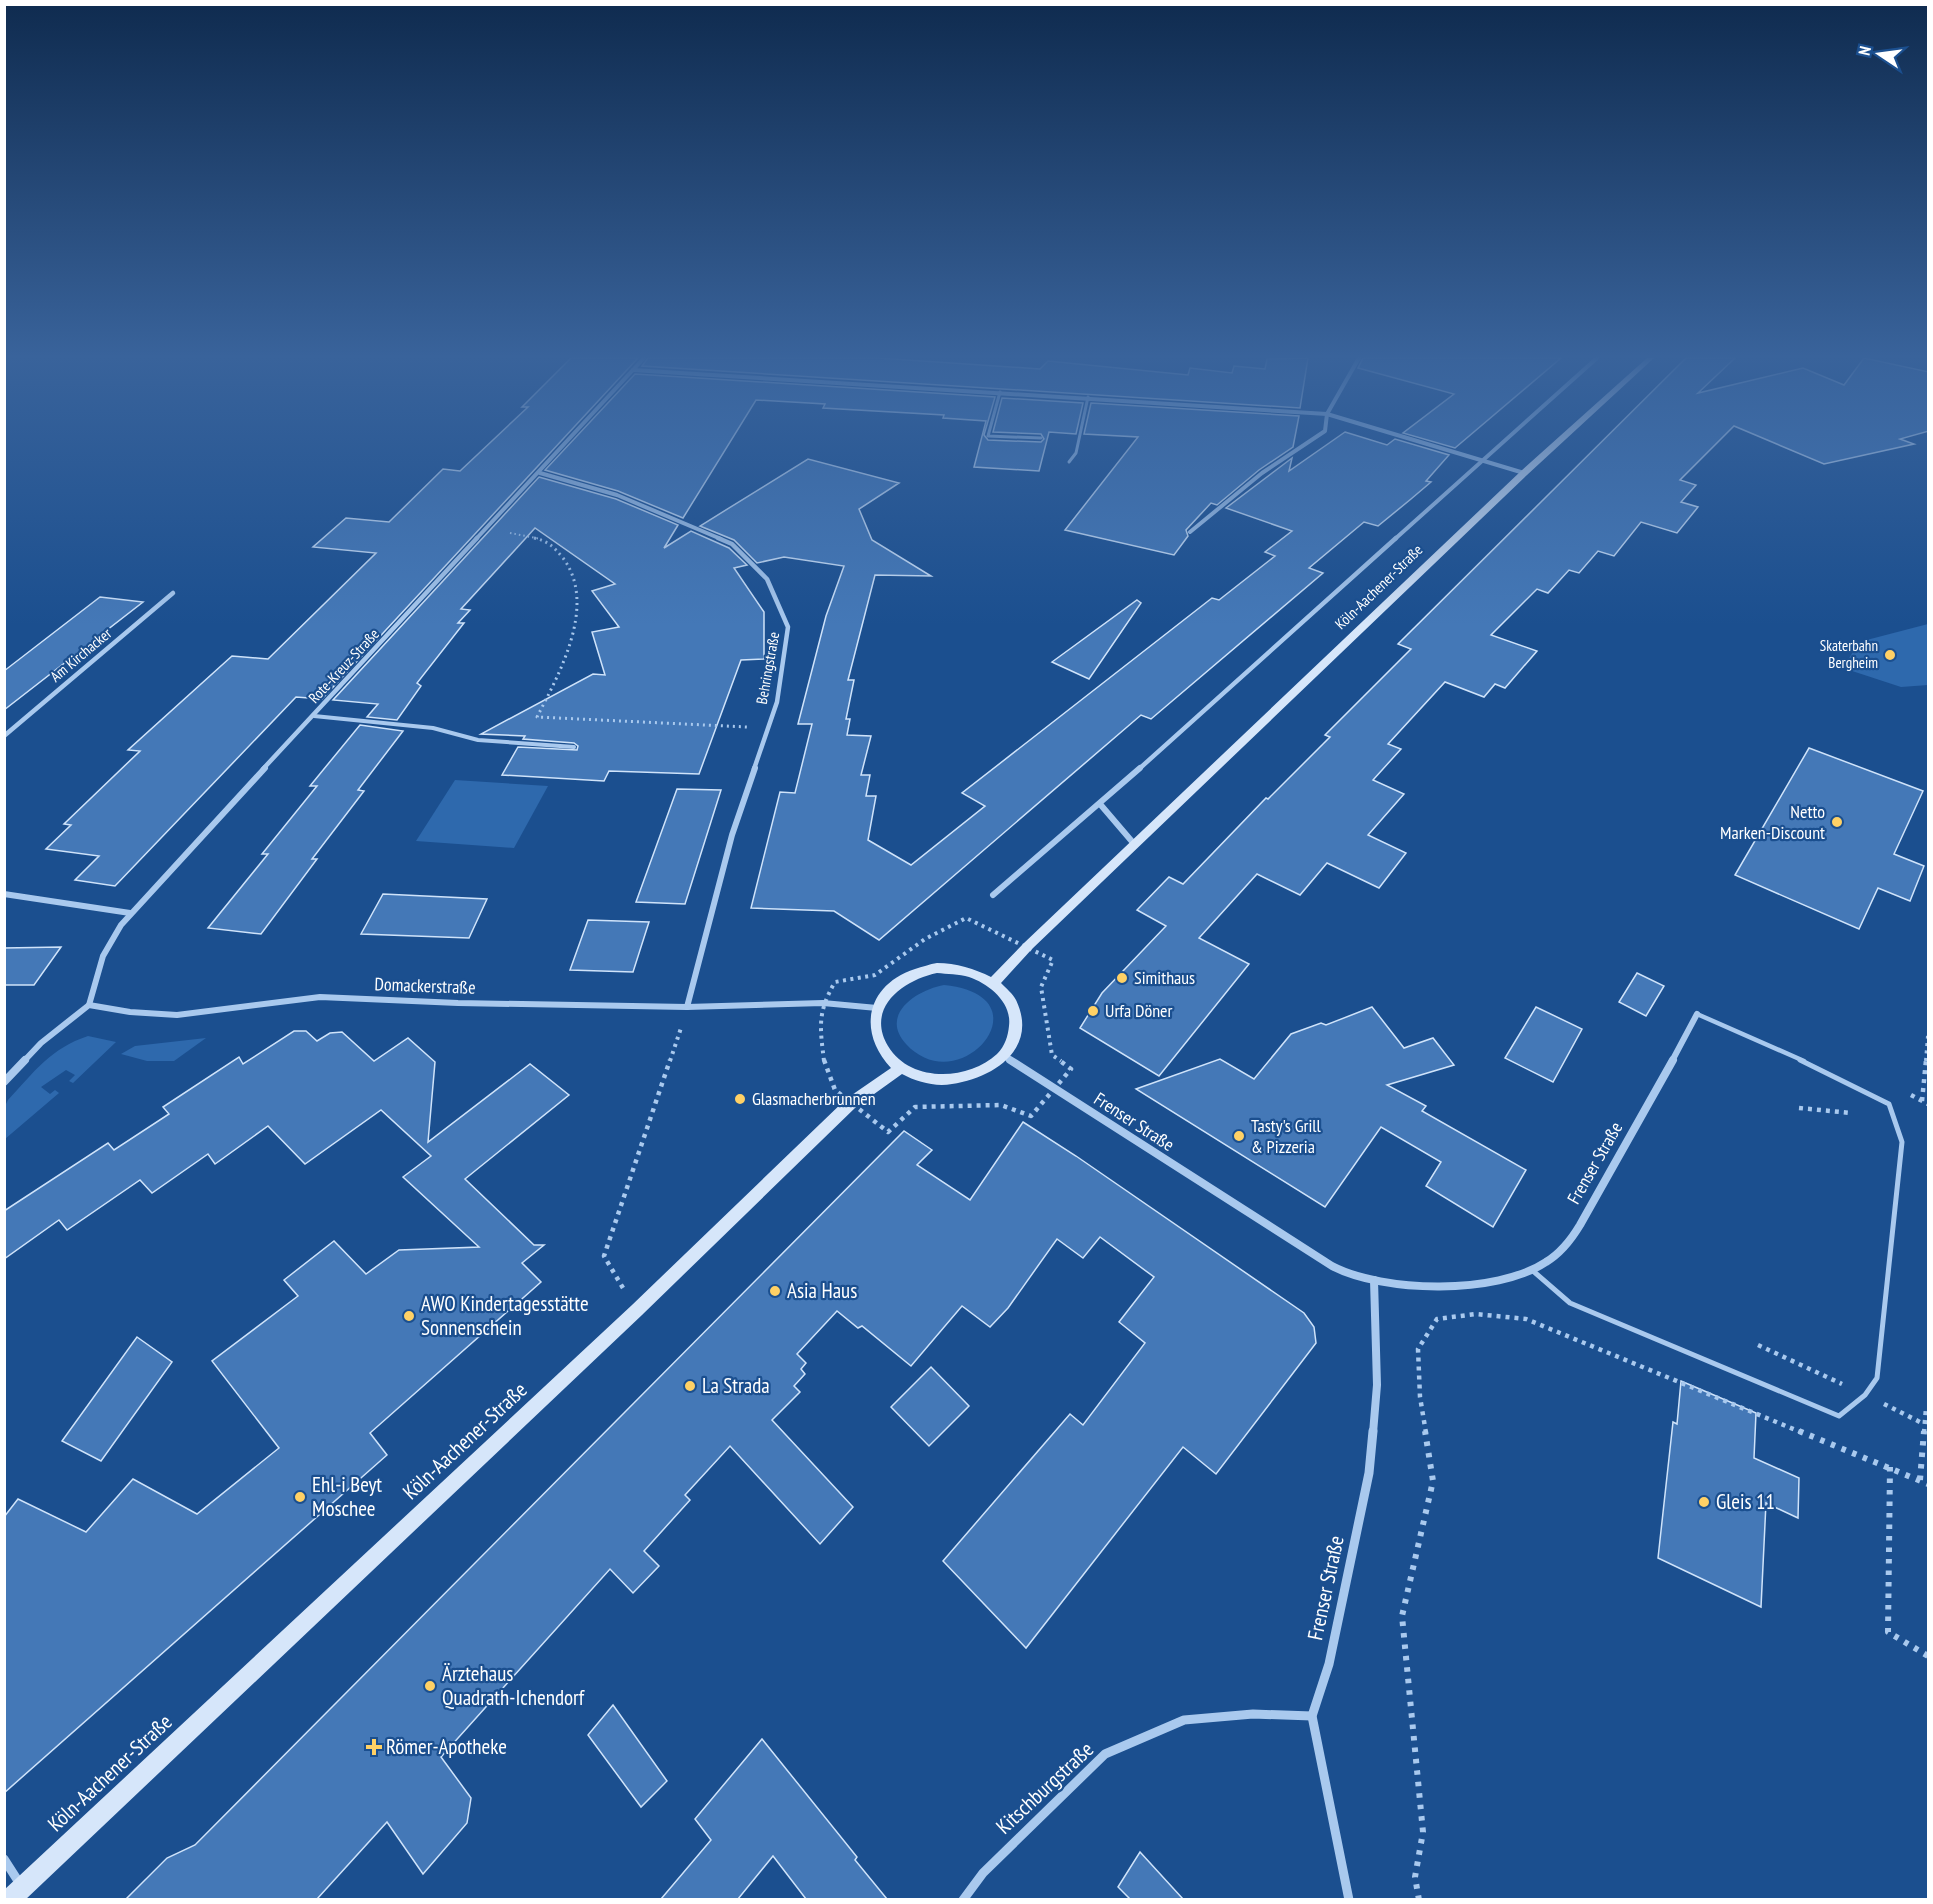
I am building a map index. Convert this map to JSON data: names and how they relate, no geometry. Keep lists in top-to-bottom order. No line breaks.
{"streets":{"main road":["Köln-Aachener-Straße"],"street":["Am Kirchacker","Rote-Kreuz-Straße","Behringstraße","Domackerstraße","Frenser Straße","Kitschburgstraße"]},"crossings":[["Köln-Aachener-Straße","Domackerstraße"],["Köln-Aachener-Straße","Frenser Straße"],["Rote-Kreuz-Straße","Behringstraße"],["Rote-Kreuz-Straße","Domackerstraße"],["Behringstraße","Domackerstraße"],["Domackerstraße","Frenser Straße"],["Frenser Straße","Kitschburgstraße"]],"places":{"other":["Skaterbahn Bergheim","Netto Marken-Discount","Simithaus","Urfa Döner","Glasmacherbrunnen","Tasty's Grill & Pizzeria","Asia Haus","AWO Kindertagesstätte Sonnenschein","La Strada","Ehl-i Beyt Moschee","Gleis 11","Ärztehaus Quadrath-Ichendorf"],"health":["Römer-Apotheke"]},"north":"left"}
